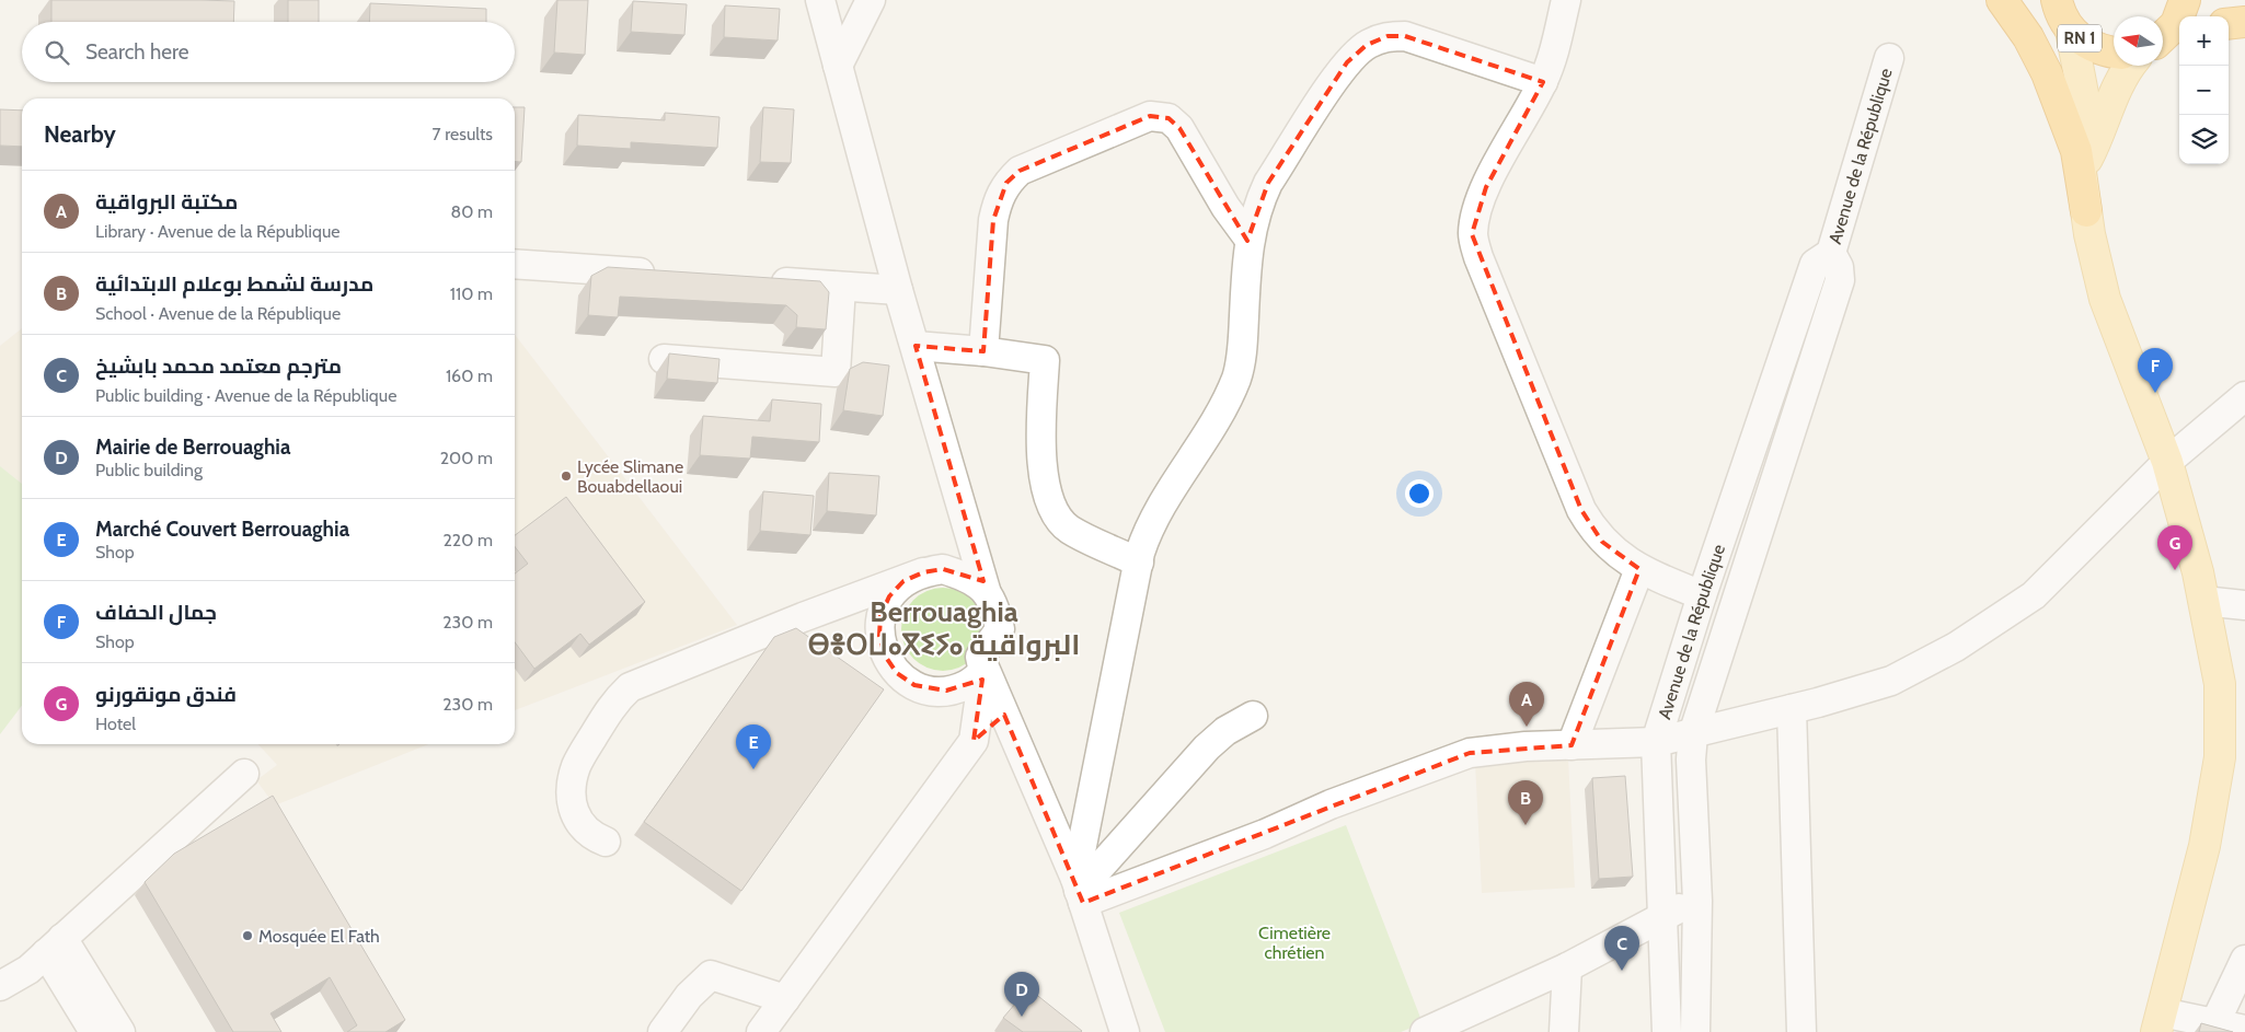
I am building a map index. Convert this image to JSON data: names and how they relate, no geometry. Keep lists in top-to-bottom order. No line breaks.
{"streets":{"highway":["RN 1"],"street":["Avenue de la République"]},"districts":["Berrouaghia ⴱⴻⵔⵡⴰⴳⵉⵢⴰ البرواقية"],"parks":["Cimetière chrétien"],"places":["Lycée Slimane Bouabdellaoui","Mosquée El Fath"],"north":"left","page":{"map_buttons":["+","−"],"search":"Search here","heading":["Nearby","7 results"],"list":[{"mark":"A","name":"مكتبة البرواقية","note":"Library · Avenue de la République","value":"80 m"},{"mark":"B","name":"مدرسة لشمط بوعلام الابتدائية","note":"School · Avenue de la République","value":"110 m"},{"mark":"C","name":"مترجم معتمد محمد بابشيخ","note":"Public building · Avenue de la République","value":"160 m"},{"mark":"D","name":"Mairie de Berrouaghia","note":"Public building","value":"200 m"},{"mark":"E","name":"Marché Couvert Berrouaghia","note":"Shop","value":"220 m"},{"mark":"F","name":"جمال الحفاف","note":"Shop","value":"230 m"},{"mark":"G","name":"فندق مونقورنو","note":"Hotel","value":"230 m"}],"pins":["F","G","A","E","B","C","D"]}}
